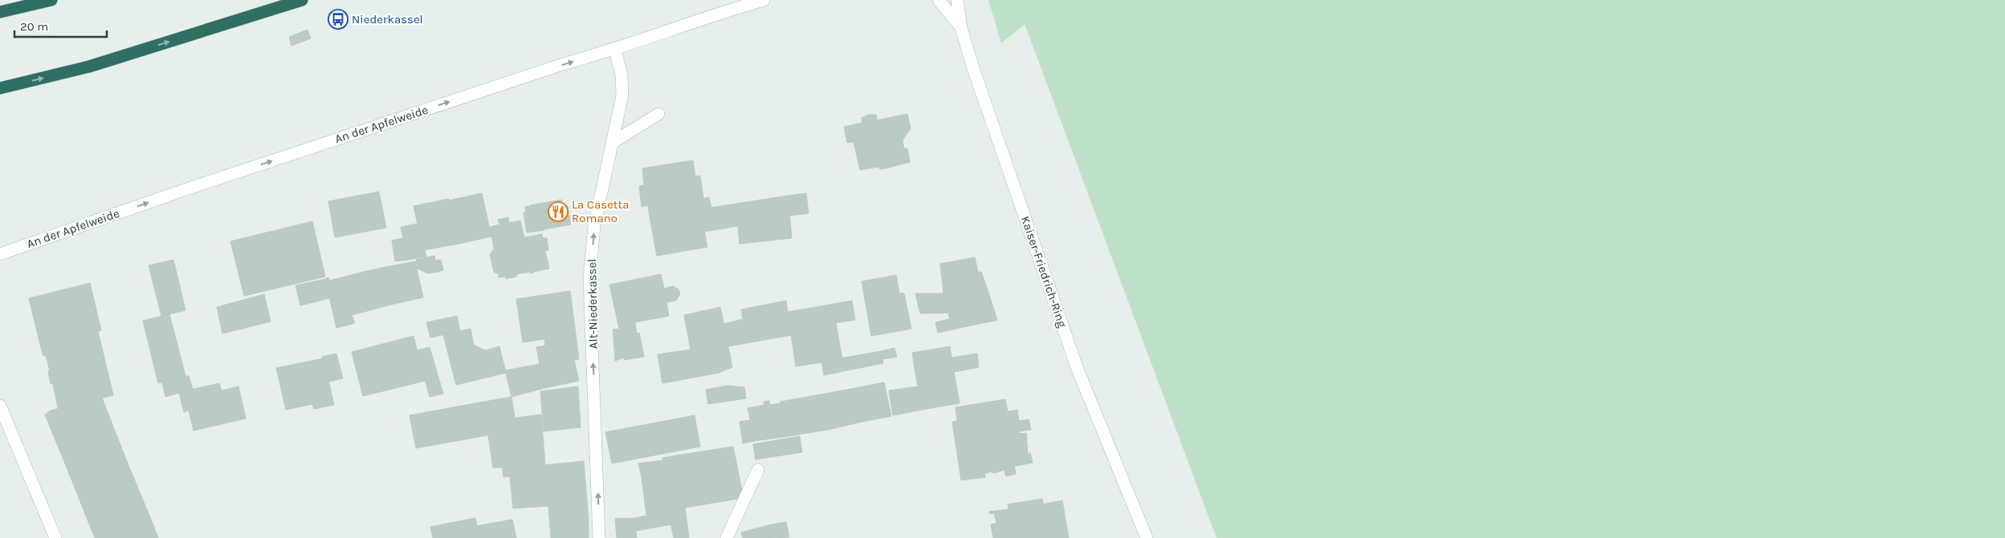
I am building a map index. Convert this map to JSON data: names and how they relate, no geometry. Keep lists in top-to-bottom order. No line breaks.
{"streets":{"street":["An der Apfelweide","Kaiser-Friedrich-Ring","Alt-Niederkassel"]},"crossings":[["An der Apfelweide","Alt-Niederkassel"]],"one_way":["An der Apfelweide","Alt-Niederkassel"],"places":{"bus stop":["Niederkassel"],"restaurant":["La Casetta Romano"]},"scale_bar":"20 m"}
